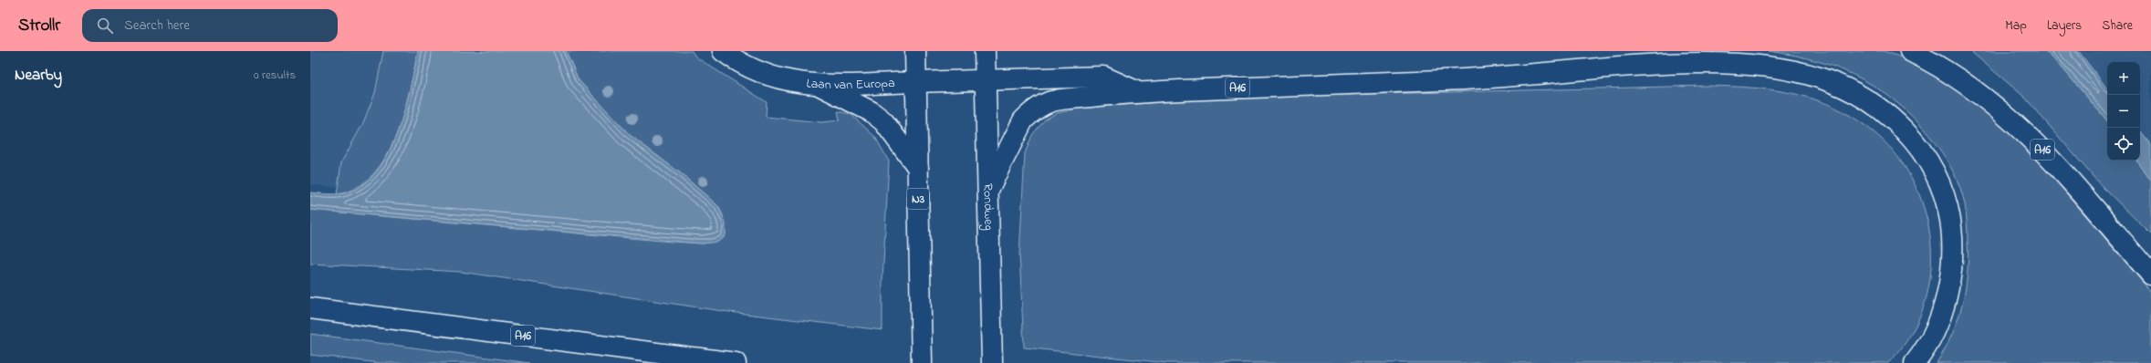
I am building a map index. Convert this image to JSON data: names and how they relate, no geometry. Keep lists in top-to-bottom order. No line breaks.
{"streets":{"main road":["Laan van Europa","A16","N3","Rondweg"]},"crossings":[["Laan van Europa","A16"],["Laan van Europa","N3"],["Laan van Europa","Rondweg"],["A16","Rondweg"]],"page":{"header":"Strollr","search":"Search here","nav":["Map","Layers","Share"],"heading":["Nearby","0 results"],"map_buttons":["+","−"]}}
